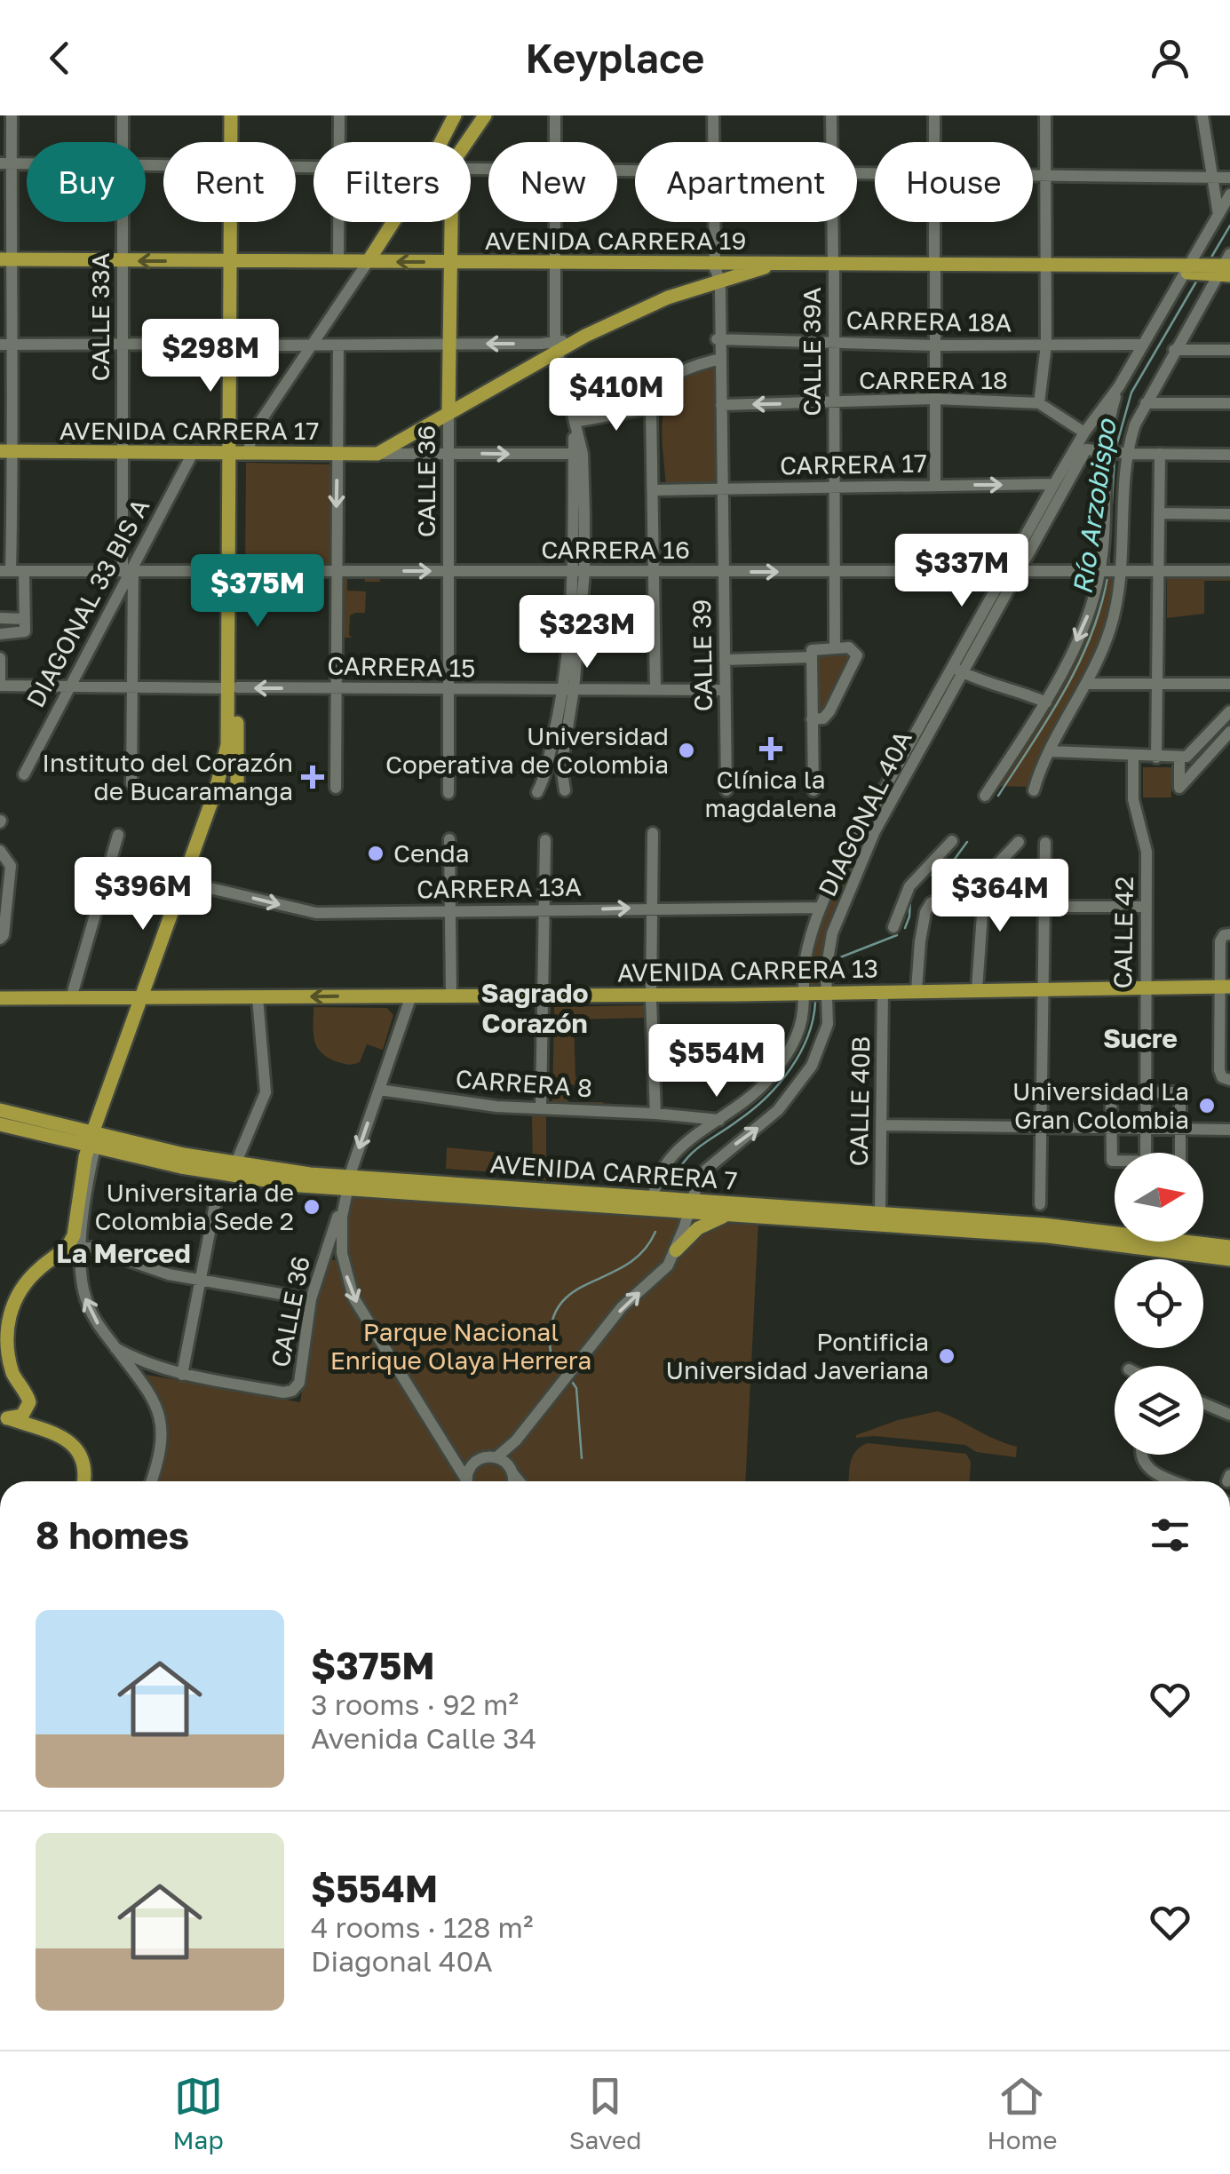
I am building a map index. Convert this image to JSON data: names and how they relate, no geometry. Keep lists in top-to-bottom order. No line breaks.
{"streets":{"main road":["AVENIDA CARRERA 19","AVENIDA CARRERA 17","CALLE 36","AVENIDA CARRERA 13","AVENIDA CARRERA 7"],"street":["CALLE 33A","CARRERA 18A","CALLE 39A","CARRERA 18","CARRERA 17","CARRERA 16","DIAGONAL 33 BIS A","CALLE 39","CARRERA 15","DIAGONAL 40A","CARRERA 13A","CALLE 42","CARRERA 8","CALLE 40B"]},"crossings":[["AVENIDA CARRERA 19","CALLE 33A"],["AVENIDA CARRERA 19","CALLE 39A"],["AVENIDA CARRERA 19","CALLE 36"],["AVENIDA CARRERA 19","CALLE 39"],["AVENIDA CARRERA 19","DIAGONAL 40A"],["CALLE 33A","AVENIDA CARRERA 17"],["CALLE 33A","CARRERA 16"],["CALLE 33A","DIAGONAL 33 BIS A"],["CALLE 33A","CARRERA 15"],["CARRERA 18A","CALLE 39A"],["CARRERA 18A","CALLE 39"],["CARRERA 18A","DIAGONAL 40A"],["CALLE 39A","CARRERA 18"],["CALLE 39A","CARRERA 17"],["CALLE 39A","CARRERA 16"],["CARRERA 18","CALLE 39"],["CARRERA 18","DIAGONAL 40A"],["AVENIDA CARRERA 17","DIAGONAL 33 BIS A"],["CARRERA 17","CALLE 39"],["CARRERA 17","DIAGONAL 40A"],["CALLE 36","CARRERA 16"],["CALLE 36","CARRERA 15"],["CALLE 36","AVENIDA CARRERA 13"],["CALLE 36","CARRERA 8"],["CALLE 36","AVENIDA CARRERA 7"],["CARRERA 16","DIAGONAL 33 BIS A"],["CARRERA 16","CALLE 39"],["CARRERA 16","DIAGONAL 40A"],["DIAGONAL 33 BIS A","CARRERA 15"],["CALLE 39","CARRERA 15"],["DIAGONAL 40A","CARRERA 13A"],["DIAGONAL 40A","AVENIDA CARRERA 13"],["DIAGONAL 40A","CARRERA 8"],["DIAGONAL 40A","AVENIDA CARRERA 7"],["CALLE 42","AVENIDA CARRERA 13"],["AVENIDA CARRERA 13","CALLE 40B"],["CALLE 40B","AVENIDA CARRERA 7"]],"one_way":["CARRERA 13A"],"districts":["Sagrado Corazón","Sucre","La Merced"],"water":["Río Arzobispo"],"parks":["Parque Nacional Enrique Olaya Herrera"],"places":{"health":["Clínica la magdalena","Instituto del Corazón de Bucaramanga"],"other":["Universidad Coperativa de Colombia","Cenda","Universidad La Gran Colombia","Universitaria de Colombia Sede 2","Pontificia Universidad Javeriana"]},"north":"right","page":{"header":"Keyplace","chip":["Buy","Rent","Filters","New","Apartment","House"],"price":["$298M","$410M","$337M","$375M","$323M","$396M","$364M","$554M"],"heading":"8 homes","list":[{"name":"$375M","note":"3 rooms · 92 m² · Avenida Calle 34"},{"name":"$554M","note":"4 rooms · 128 m² · Diagonal 40A"}],"tabs":["Map","Saved","Home"]}}
